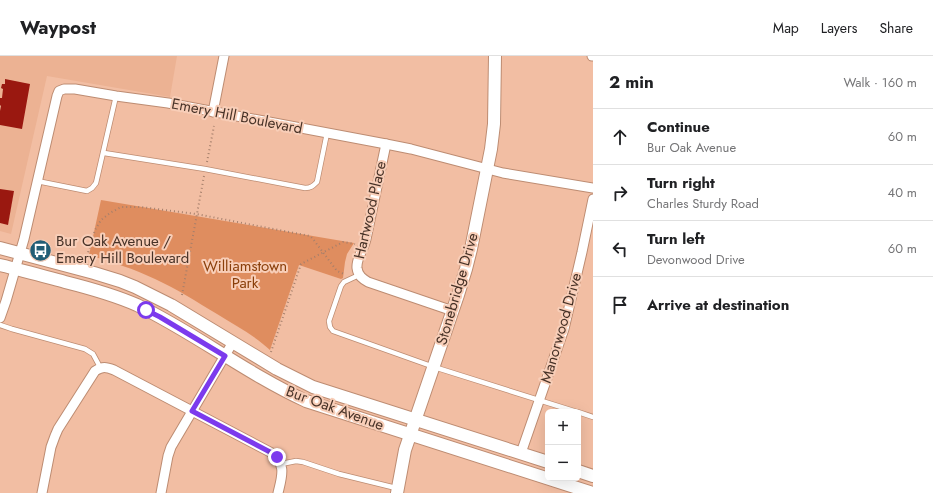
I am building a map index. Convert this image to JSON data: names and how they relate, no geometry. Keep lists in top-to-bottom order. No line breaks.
{"streets":{"street":["Emery Hill Boulevard","Hartwood Place","Stonebridge Drive","Manorwood Drive","Bur Oak Avenue"]},"crossings":[["Emery Hill Boulevard","Hartwood Place"],["Emery Hill Boulevard","Stonebridge Drive"],["Emery Hill Boulevard","Bur Oak Avenue"],["Hartwood Place","Stonebridge Drive"],["Stonebridge Drive","Bur Oak Avenue"],["Manorwood Drive","Bur Oak Avenue"]],"parks":["Williamstown Park"],"places":{"bus stop":["Bur Oak Avenue / Emery Hill Boulevard"]},"page":{"header":"Waypost","nav":["Map","Layers","Share"],"heading":["2 min","Walk · 160 m"],"list":[["Continue","Bur Oak Avenue","60 m"],["Turn right","Charles Sturdy Road","40 m"],["Turn left","Devonwood Drive","60 m"],"Arrive at destination"],"map_buttons":["+","−"]}}
